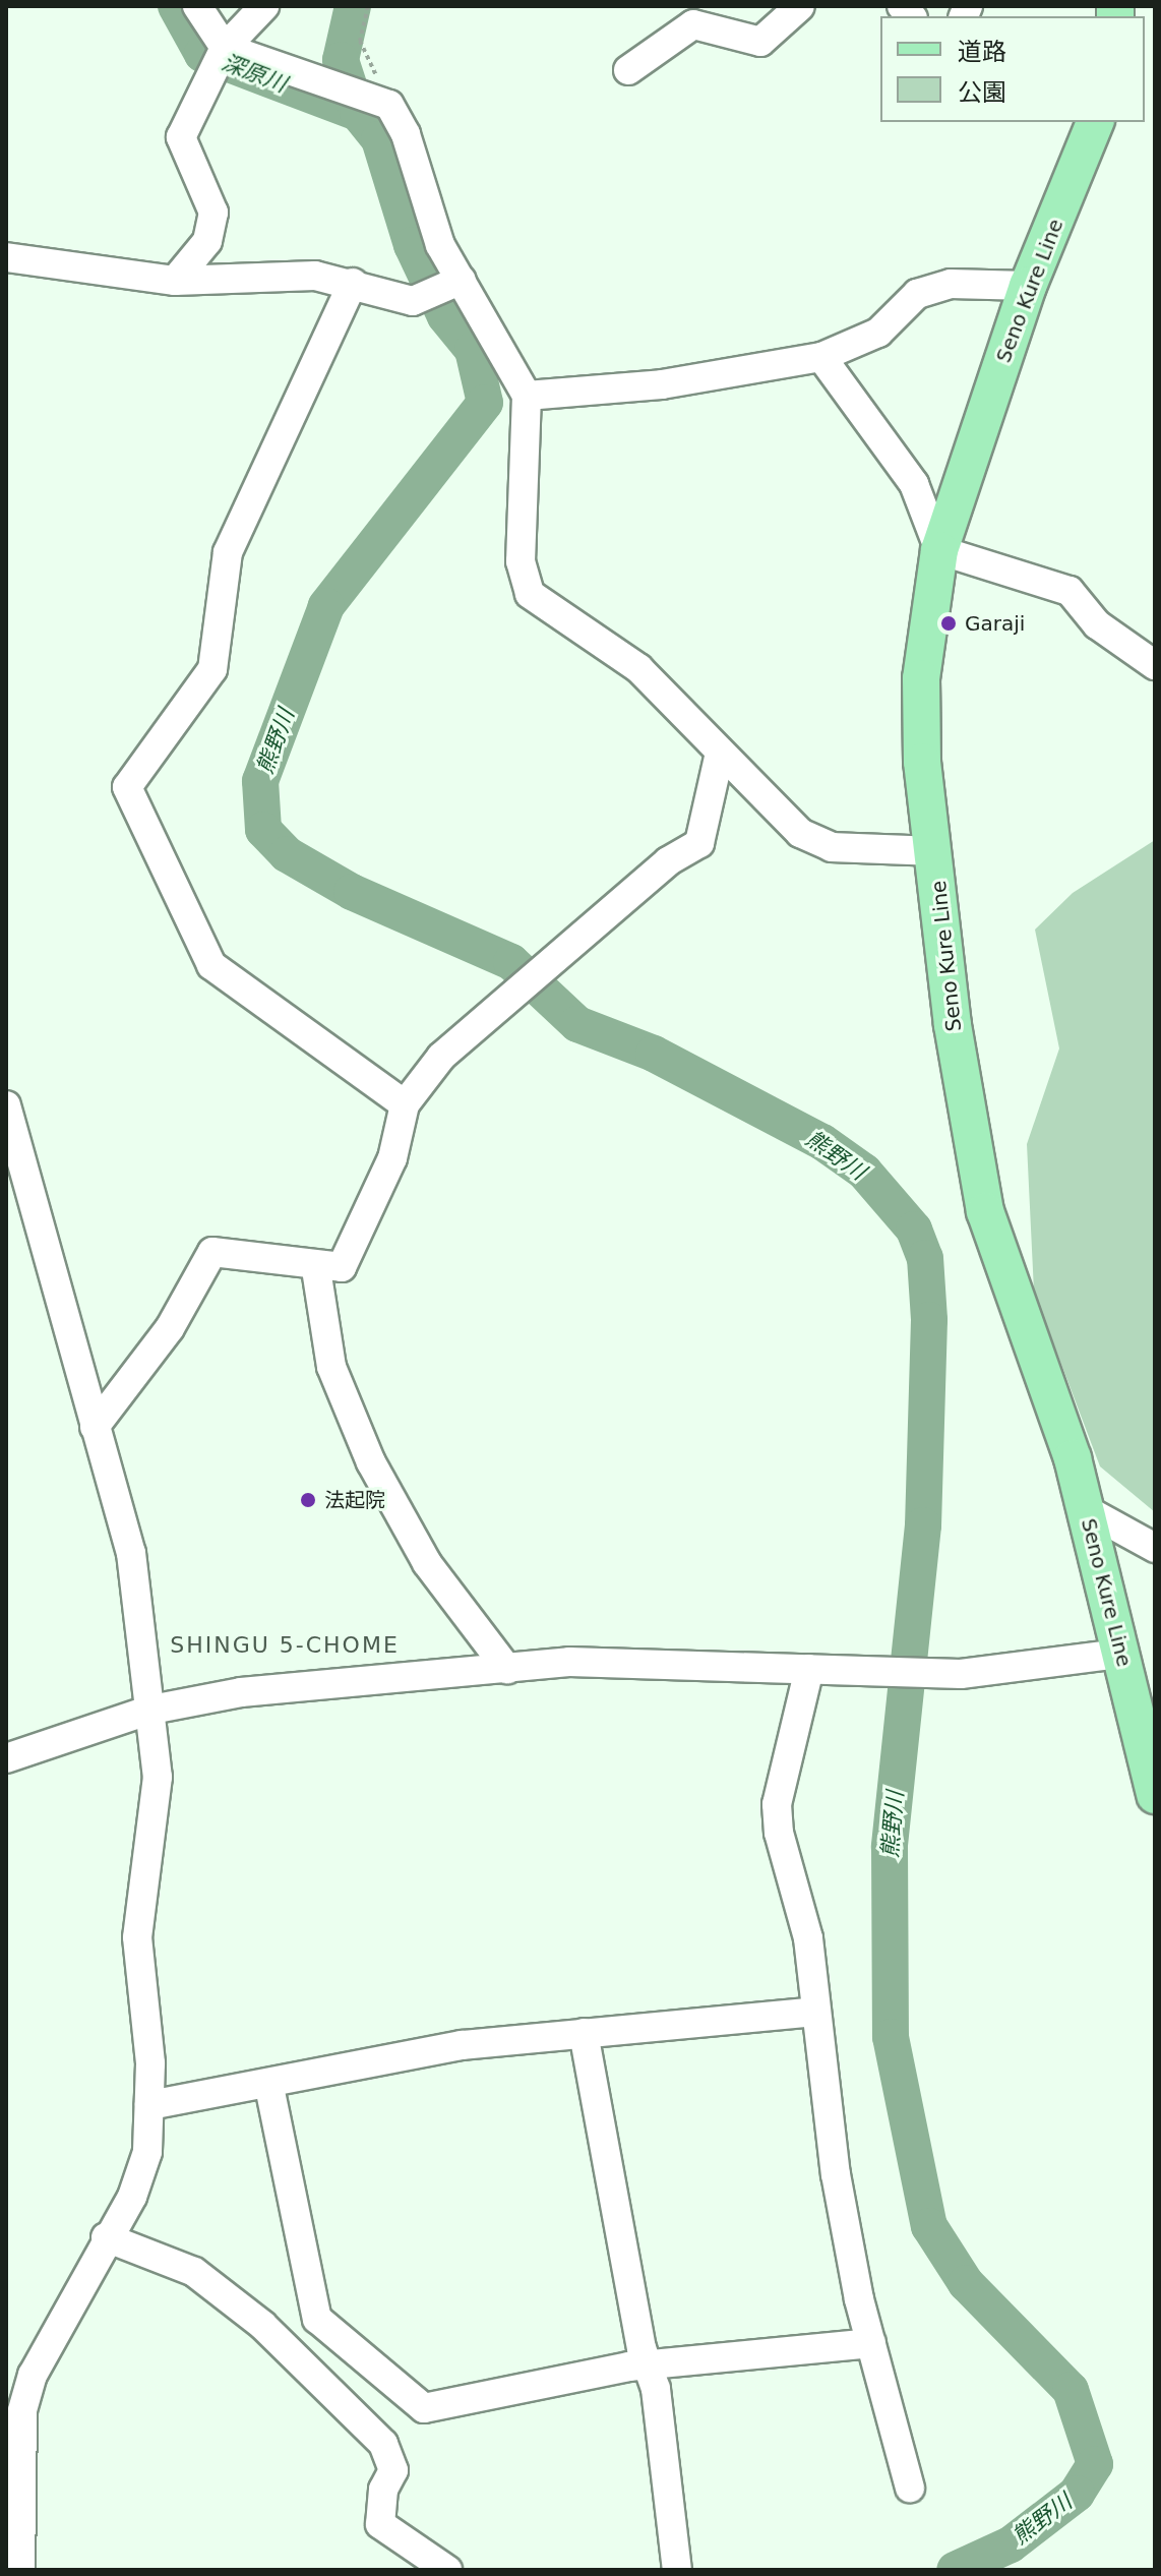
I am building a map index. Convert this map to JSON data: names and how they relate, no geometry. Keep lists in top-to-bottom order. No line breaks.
{"streets":{"main road":["Seno Kure Line"]},"districts":["SHINGU 5-CHOME"],"water":["深原川","熊野川"],"places":["Garaji","法起院"],"legend":["道路","公園"]}
